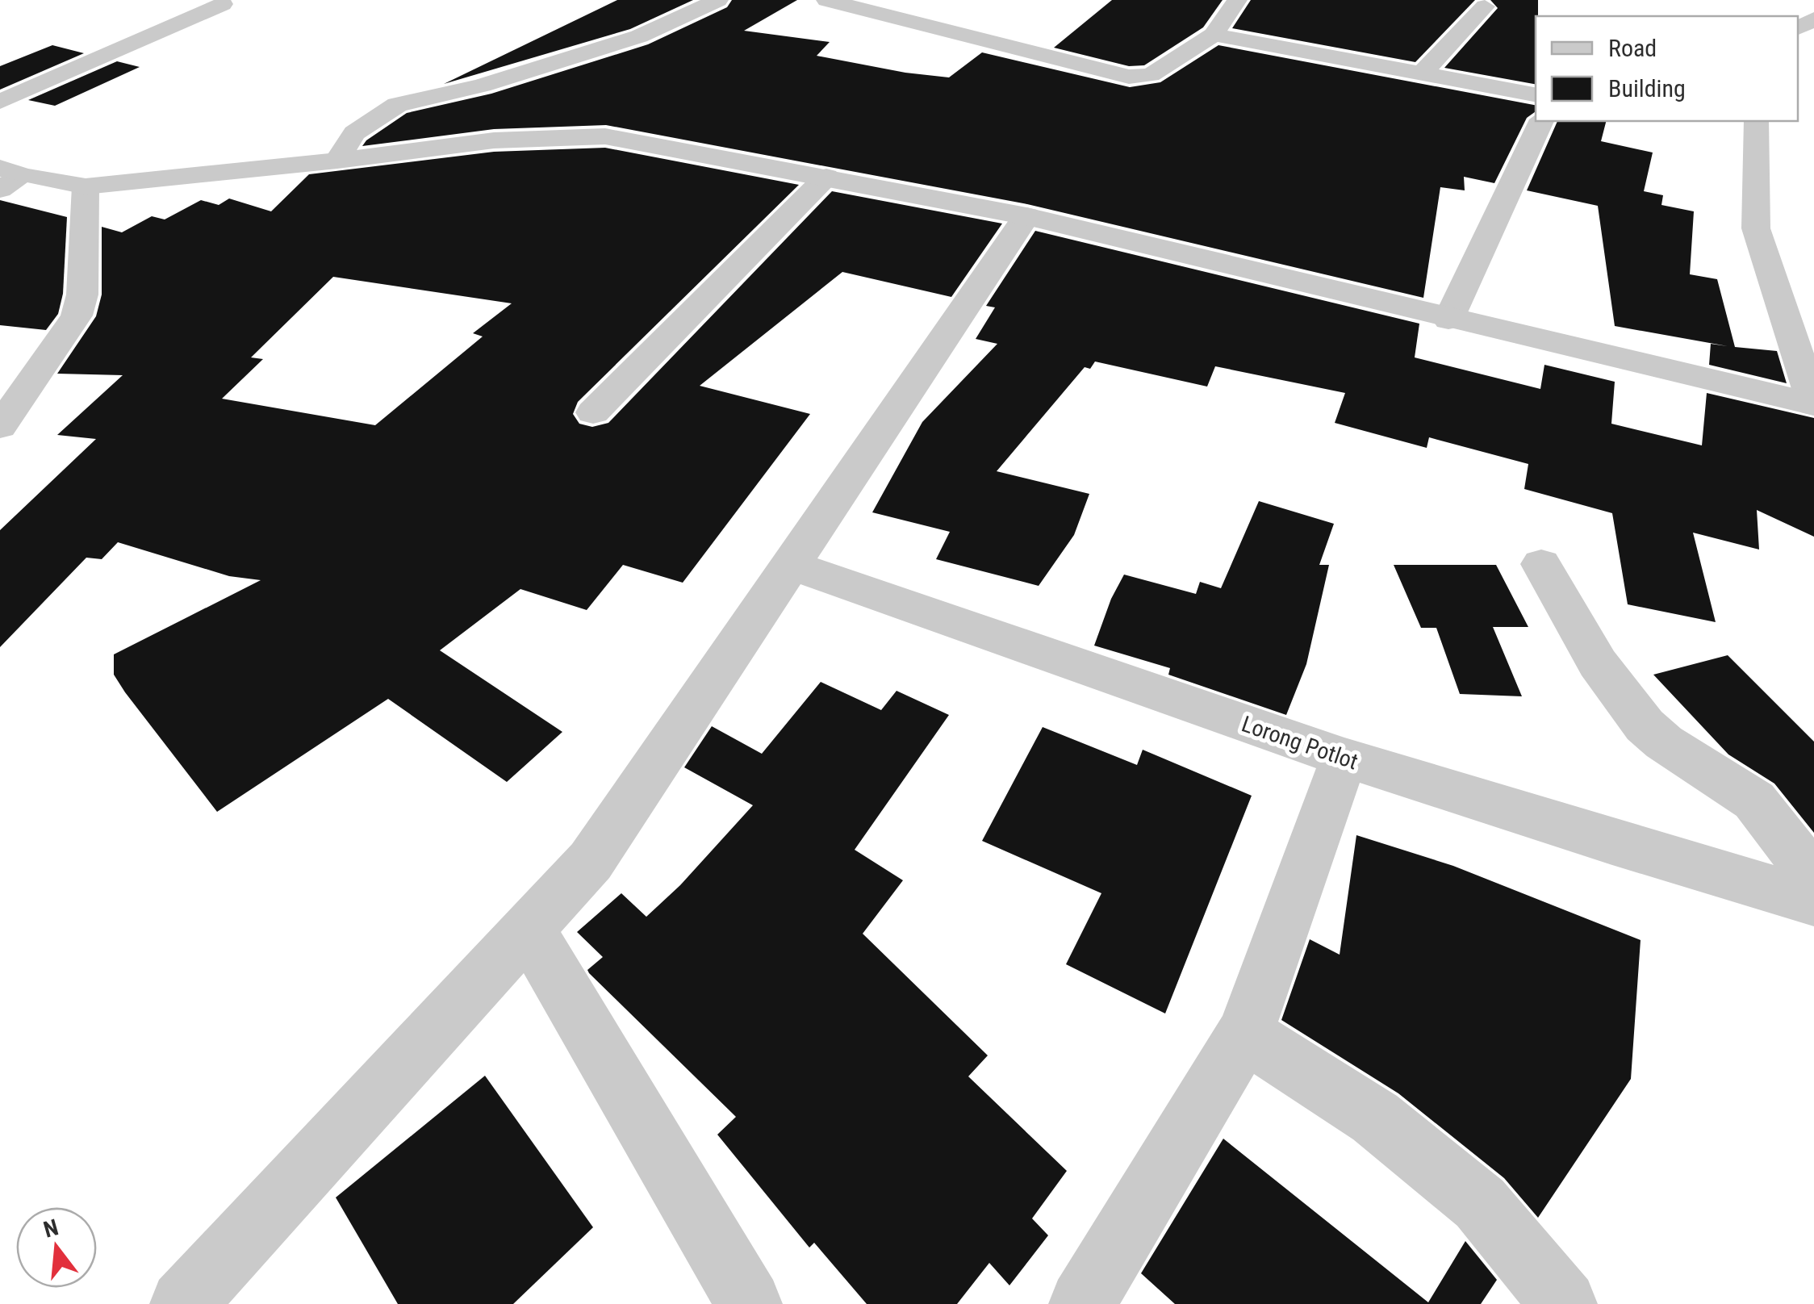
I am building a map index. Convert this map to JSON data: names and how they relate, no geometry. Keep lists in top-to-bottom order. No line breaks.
{"streets":{"street":["Lorong Potlot"]},"legend":["Road","Building"],"north":"top"}
